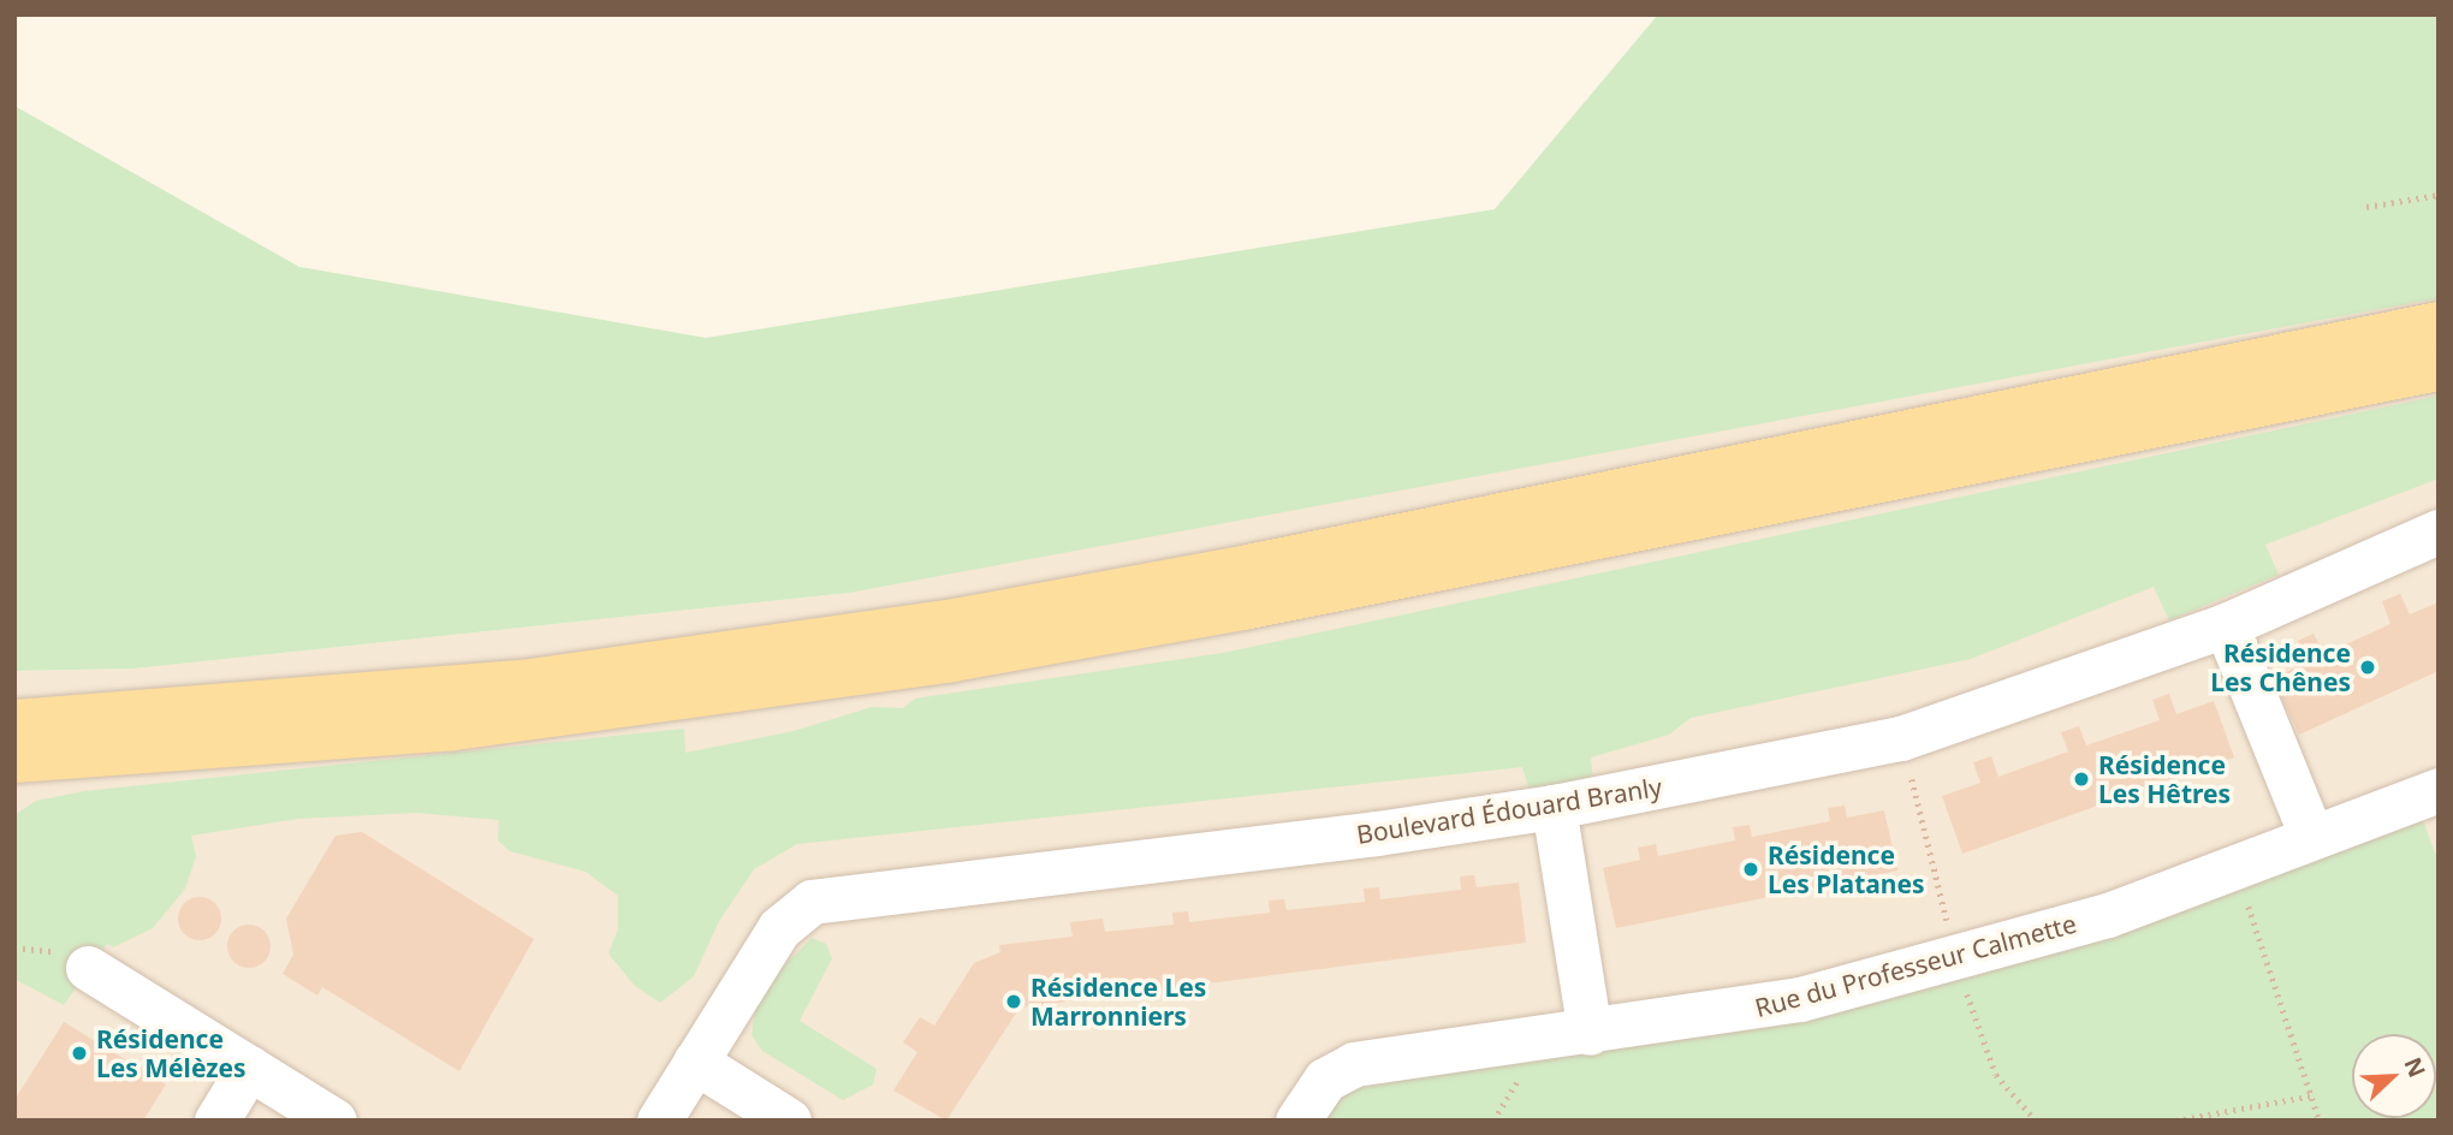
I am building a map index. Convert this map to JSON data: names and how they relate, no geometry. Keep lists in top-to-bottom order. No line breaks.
{"streets":{"street":["Boulevard Édouard Branly","Rue du Professeur Calmette"]},"places":["Résidence Les Chênes","Résidence Les Hêtres","Résidence Les Platanes","Résidence Les Marronniers","Résidence Les Mélèzes"],"north":"top right"}
